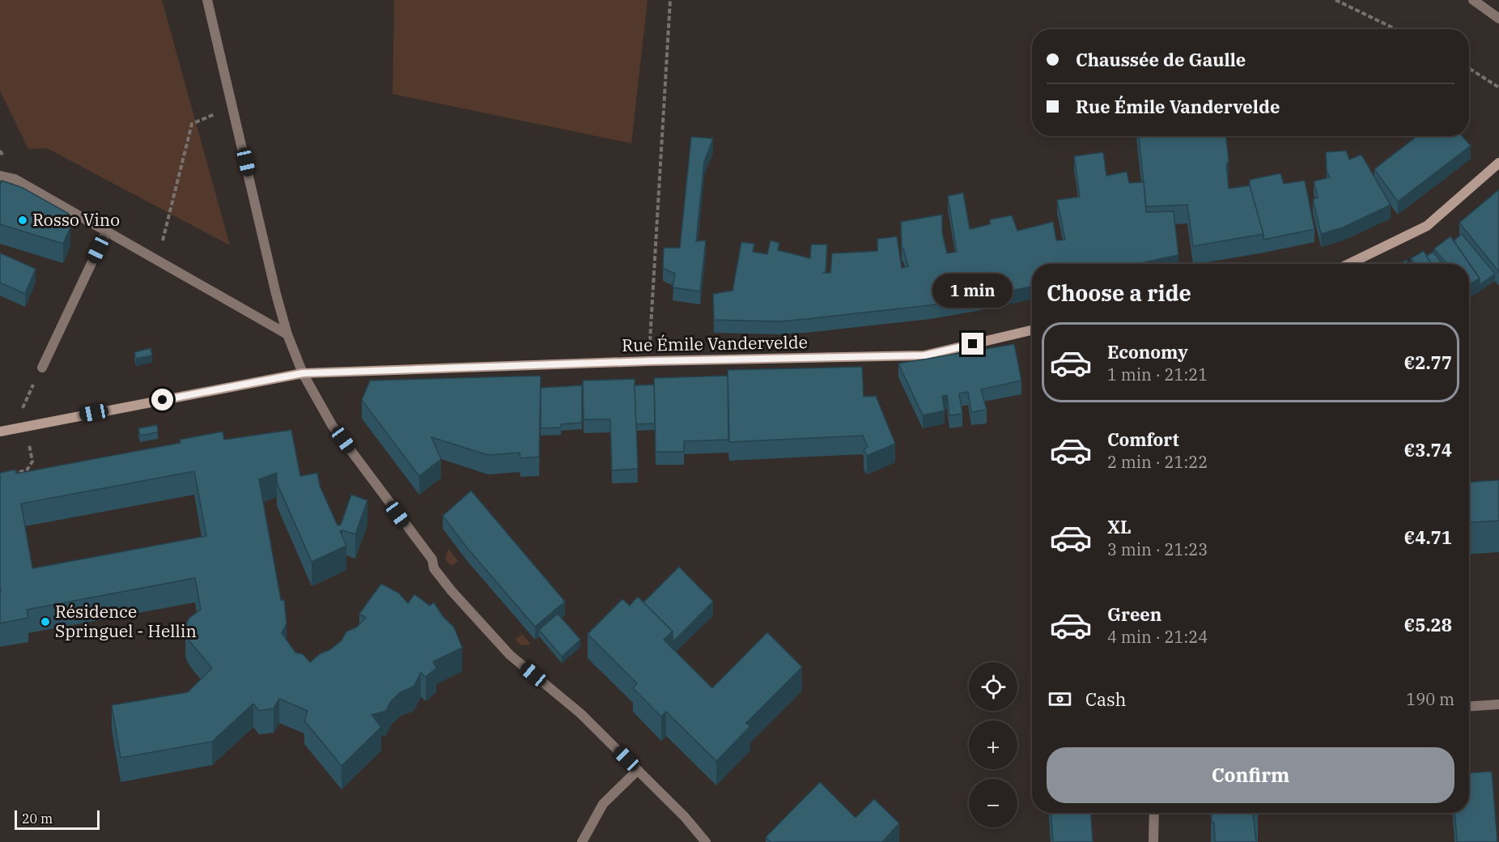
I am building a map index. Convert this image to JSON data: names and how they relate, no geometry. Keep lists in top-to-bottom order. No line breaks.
{"streets":{"main road":["Rue Émile Vandervelde"]},"places":["Rosso Vino","Résidence Springuel - Hellin"],"scale_bar":"20 m","page":{"banner":["Chaussée de Gaulle","Rue Émile Vandervelde"],"heading":"Choose a ride","bubble":"1 min","list":[{"name":"Economy","note":"1 min · 21:21","value":"€2.77"},{"name":"Comfort","note":"2 min · 21:22","value":"€3.74"},{"name":"XL","note":"3 min · 21:23","value":"€4.71"},{"name":"Green","note":"4 min · 21:24","value":"€5.28"}],"map_buttons":["+","−"],"pay":["Cash","190 m"],"buttons":"Confirm","scale":"20 m"}}
